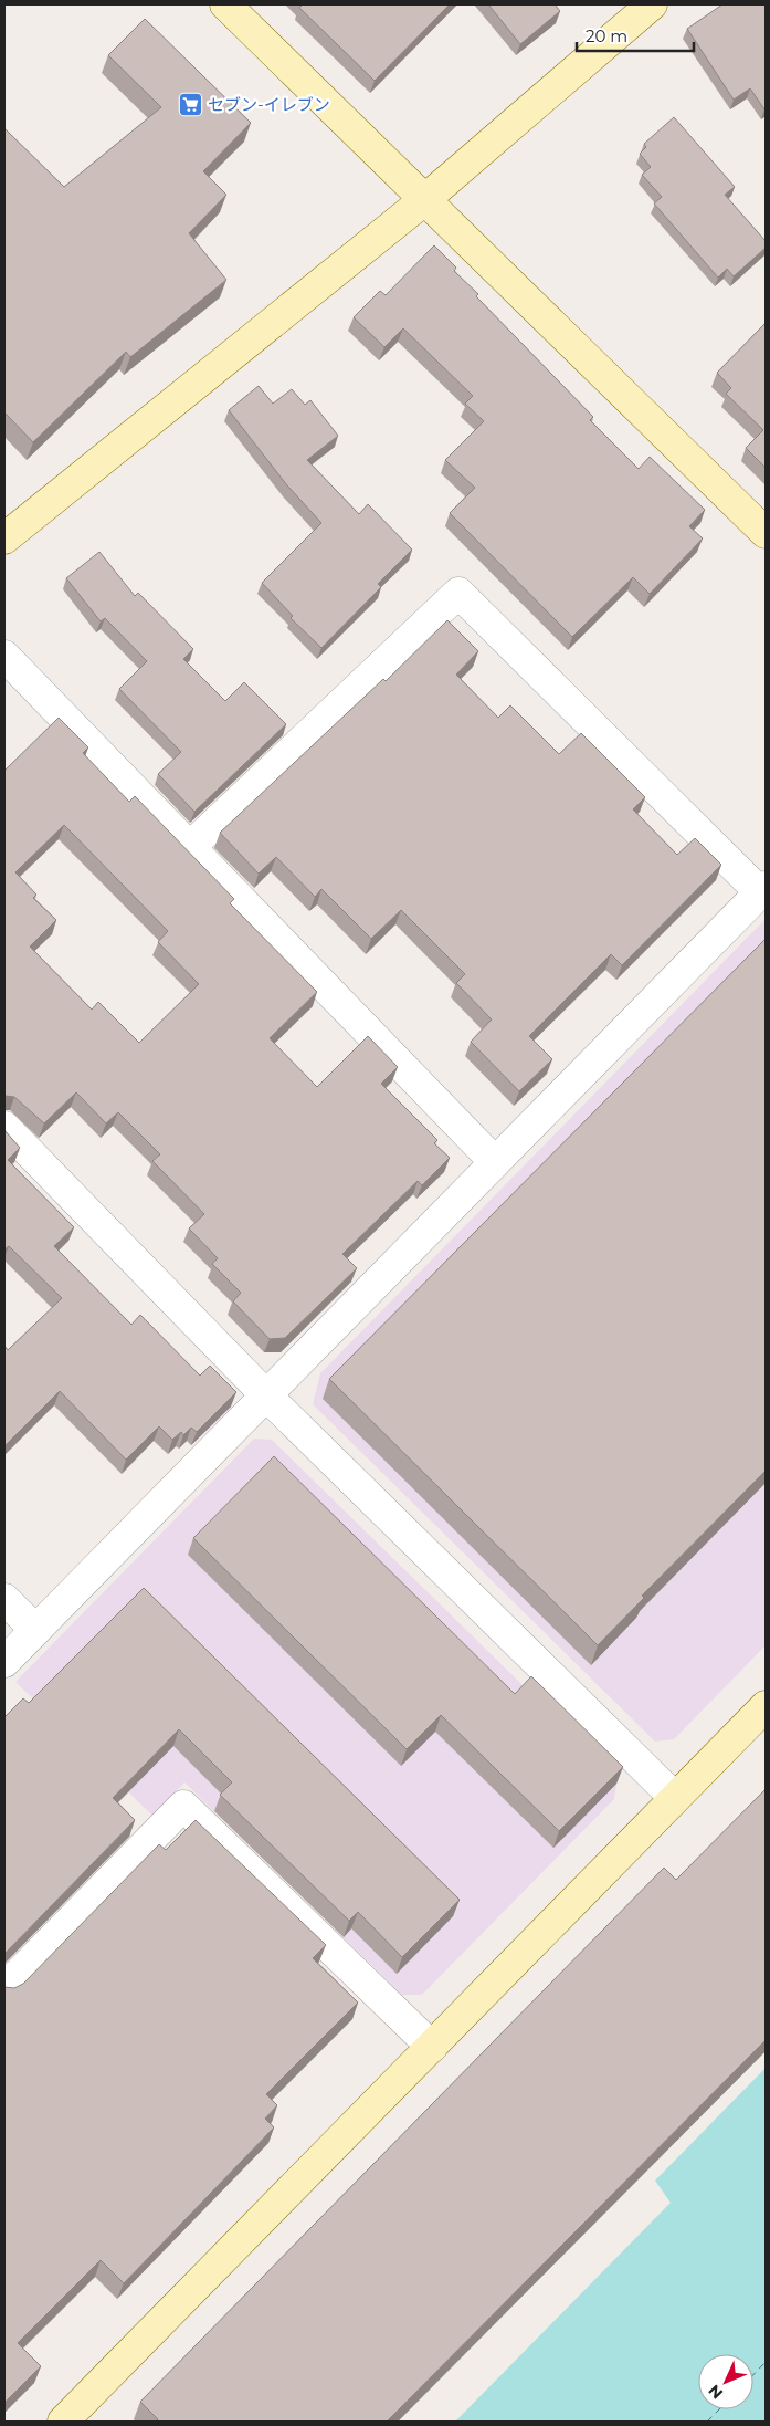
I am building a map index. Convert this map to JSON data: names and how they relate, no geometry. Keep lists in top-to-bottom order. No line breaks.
{"places":{"supermarket":["セブン-イレブン"]},"scale_bar":"20 m","north":"bottom left"}
